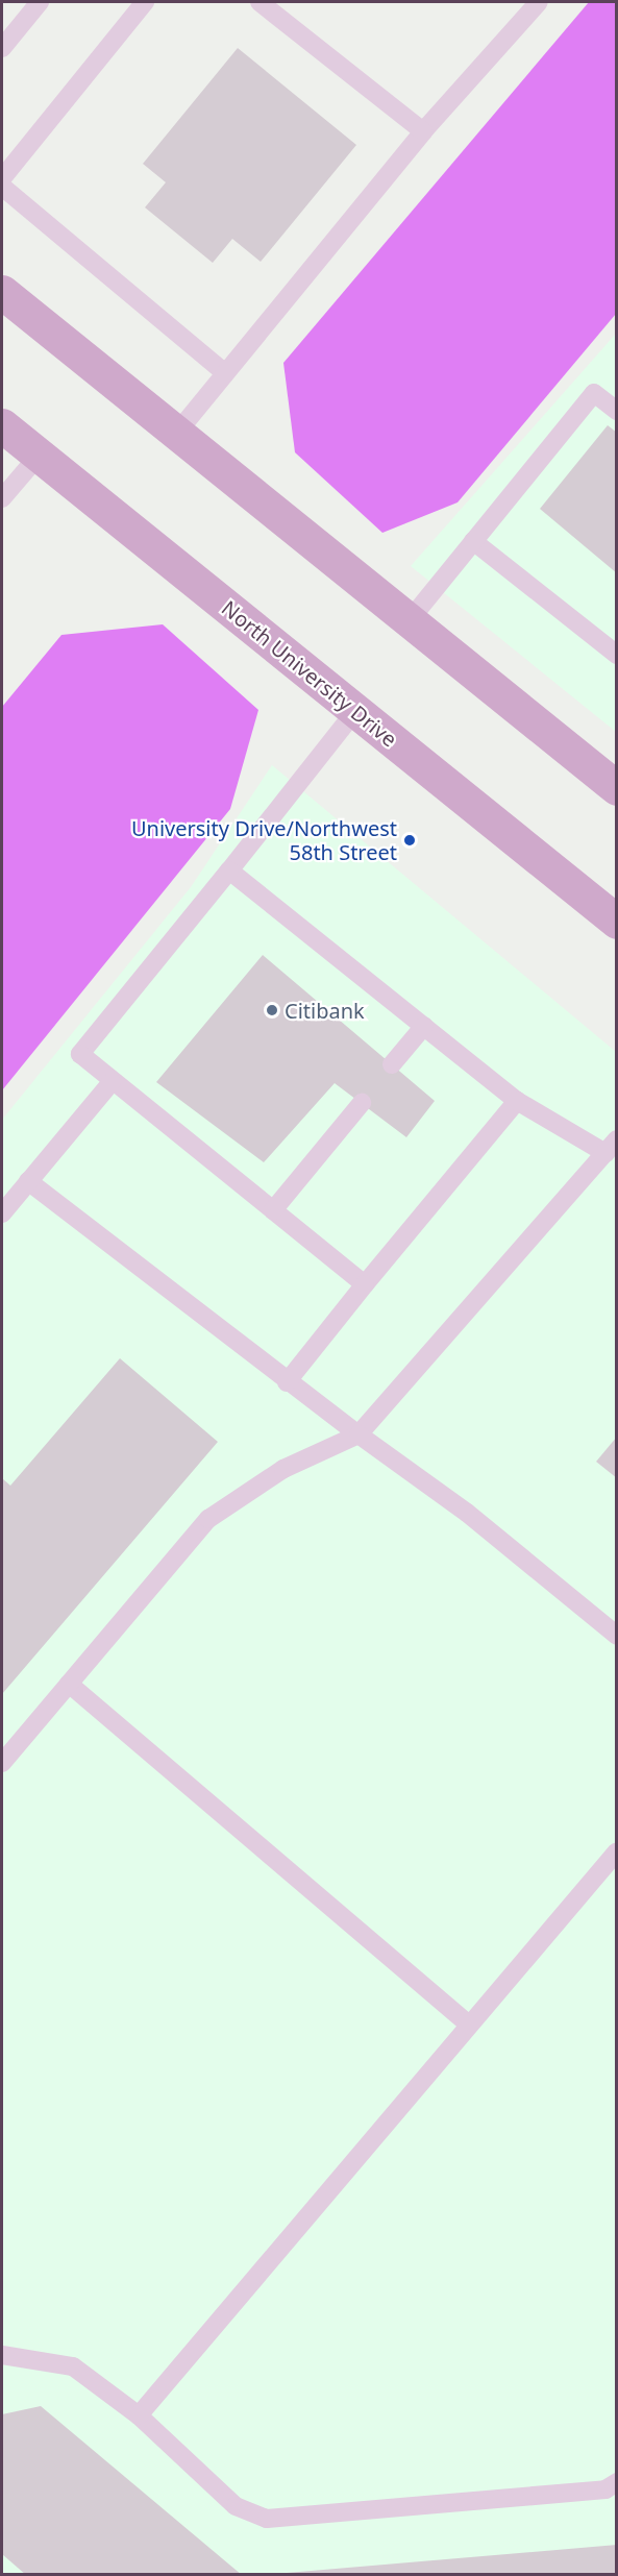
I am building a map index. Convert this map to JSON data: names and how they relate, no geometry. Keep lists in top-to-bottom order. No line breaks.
{"streets":{"main road":["North University Drive"]},"places":["University Drive/Northwest 58th Street","Citibank"]}
